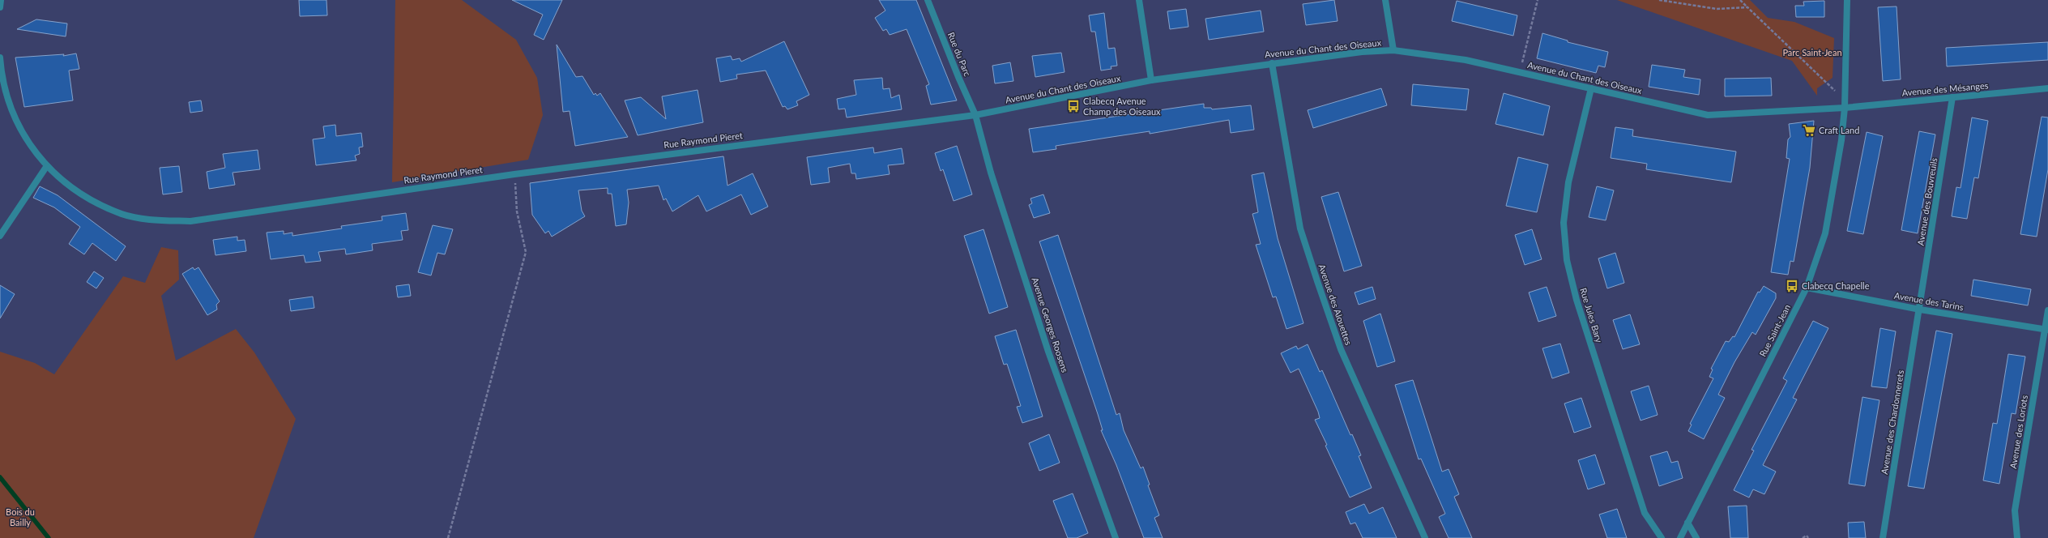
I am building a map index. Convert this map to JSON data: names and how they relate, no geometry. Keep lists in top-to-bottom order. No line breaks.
{"streets":{"street":["Avenue du Chant des Oiseaux","Rue du Parc","Avenue des Mésanges","Rue Raymond Pieret","Avenue des Bouvreuils","Avenue des Tarins","Avenue des Alouettes","Rue Jules Bary","Avenue Georges Roosens","Rue Saint-Jean","Avenue des Chardonnerets","Avenue des Loriots"]},"crossings":[["Avenue du Chant des Oiseaux","Rue du Parc"],["Avenue du Chant des Oiseaux","Avenue des Mésanges"],["Avenue du Chant des Oiseaux","Rue Raymond Pieret"],["Avenue du Chant des Oiseaux","Avenue des Alouettes"],["Avenue du Chant des Oiseaux","Rue Jules Bary"],["Avenue du Chant des Oiseaux","Avenue Georges Roosens"],["Avenue du Chant des Oiseaux","Rue Saint-Jean"],["Rue du Parc","Rue Raymond Pieret"],["Rue du Parc","Avenue Georges Roosens"],["Avenue des Mésanges","Avenue des Bouvreuils"],["Avenue des Mésanges","Rue Saint-Jean"],["Rue Raymond Pieret","Avenue Georges Roosens"],["Avenue des Bouvreuils","Avenue des Tarins"],["Avenue des Bouvreuils","Avenue des Chardonnerets"],["Avenue des Tarins","Rue Saint-Jean"],["Avenue des Tarins","Avenue des Chardonnerets"],["Avenue des Tarins","Avenue des Loriots"]],"parks":["Parc Saint-Jean","Bois du Bailly"],"places":{"bus stop":["Clabecq Avenue Champ des Oiseaux","Clabecq Chapelle"],"supermarket":["Craft Land"]}}
